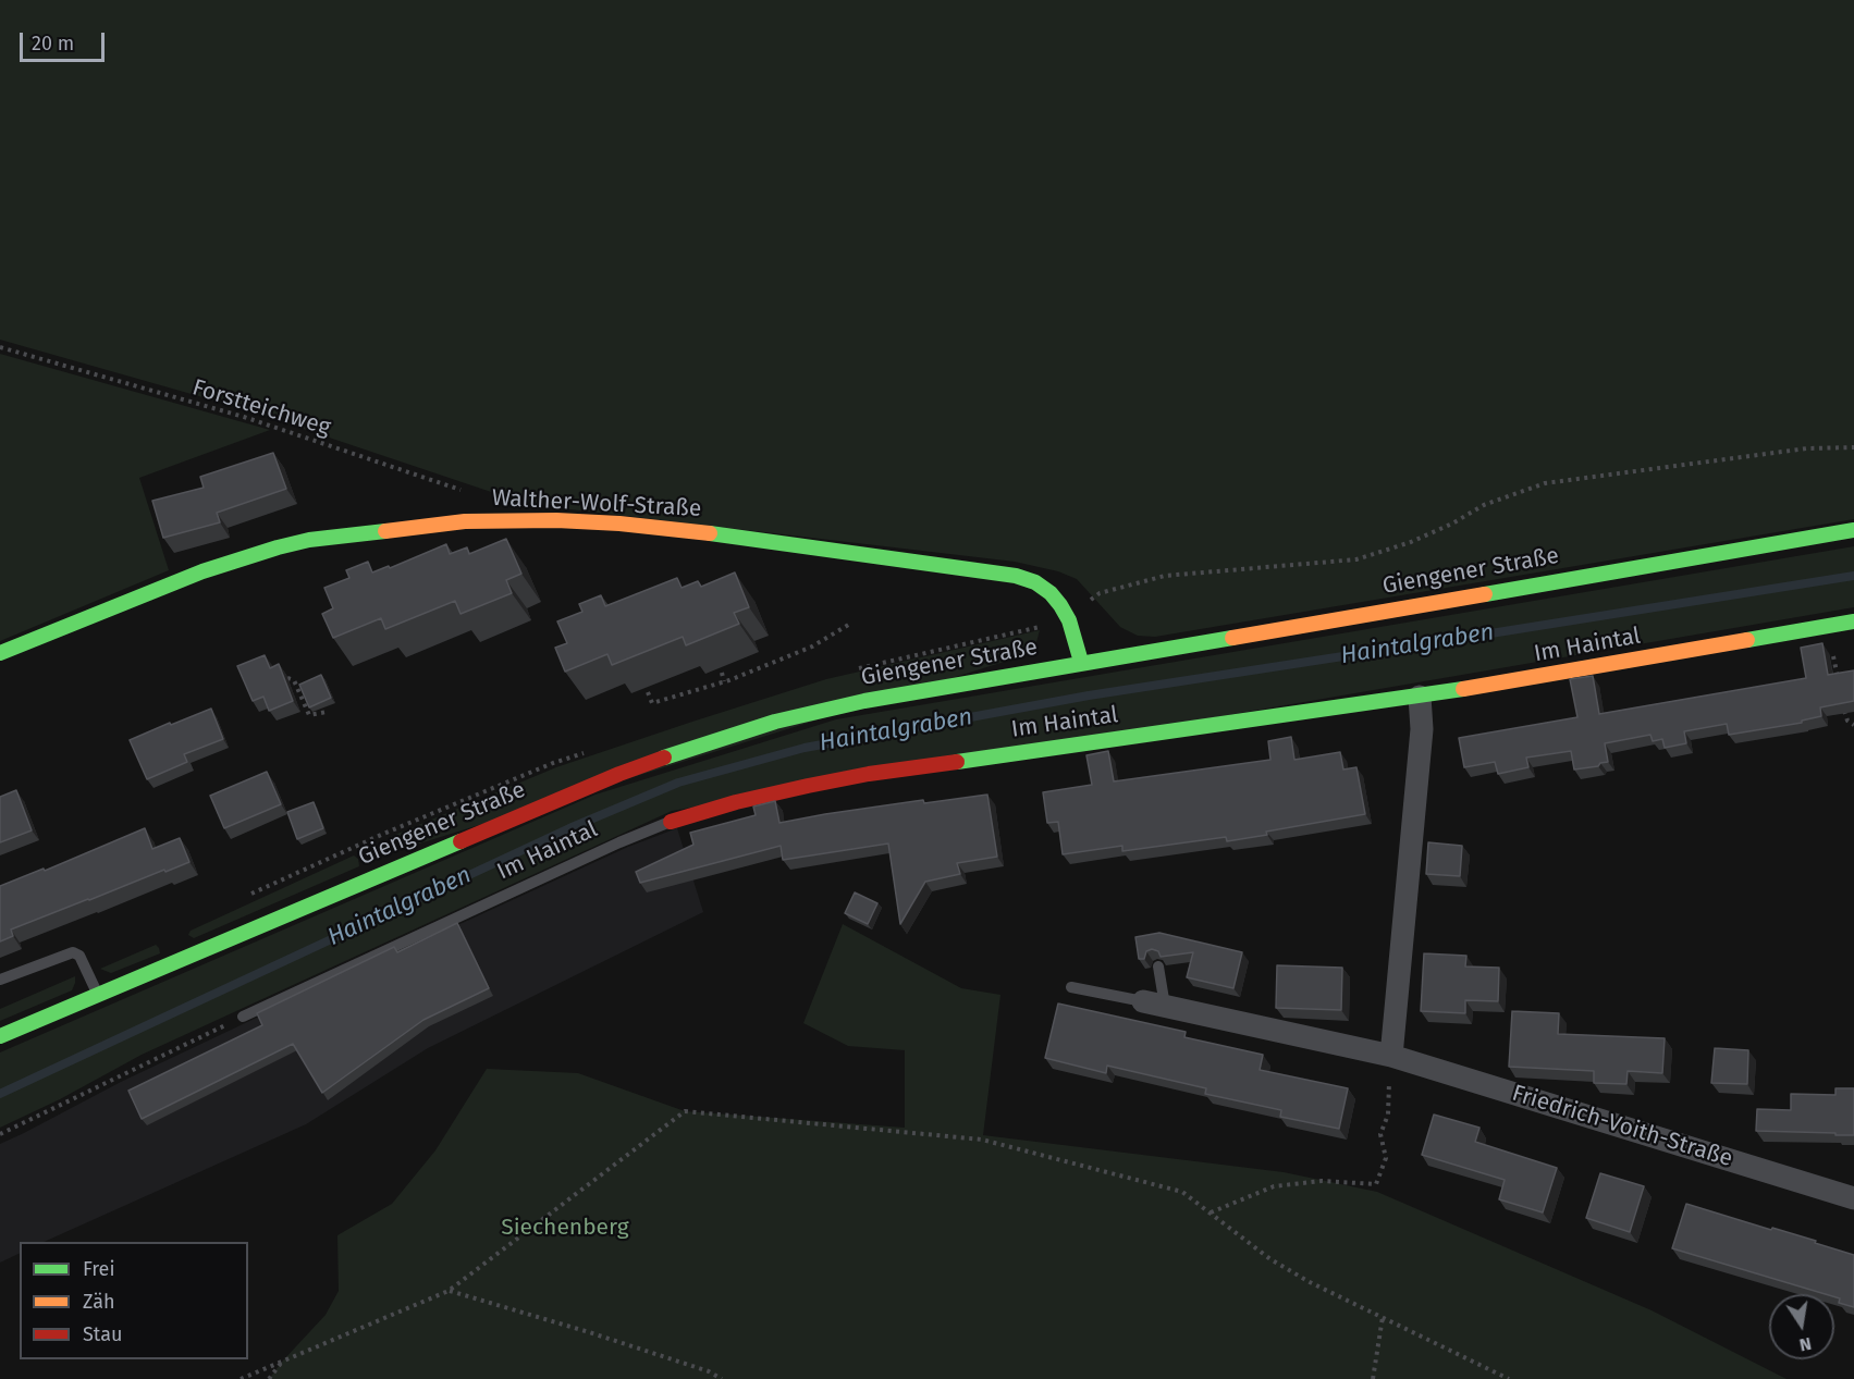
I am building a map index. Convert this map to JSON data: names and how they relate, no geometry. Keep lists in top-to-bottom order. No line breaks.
{"streets":{"street":["Walther-Wolf-Straße","Giengener Straße","Im Haintal","Friedrich-Voith-Straße"],"path":["Forstteichweg"]},"crossings":[["Walther-Wolf-Straße","Giengener Straße"]],"water":["Haintalgraben"],"parks":["Siechenberg"],"legend":["Frei","Zäh","Stau"],"scale_bar":"20 m","north":"bottom"}
